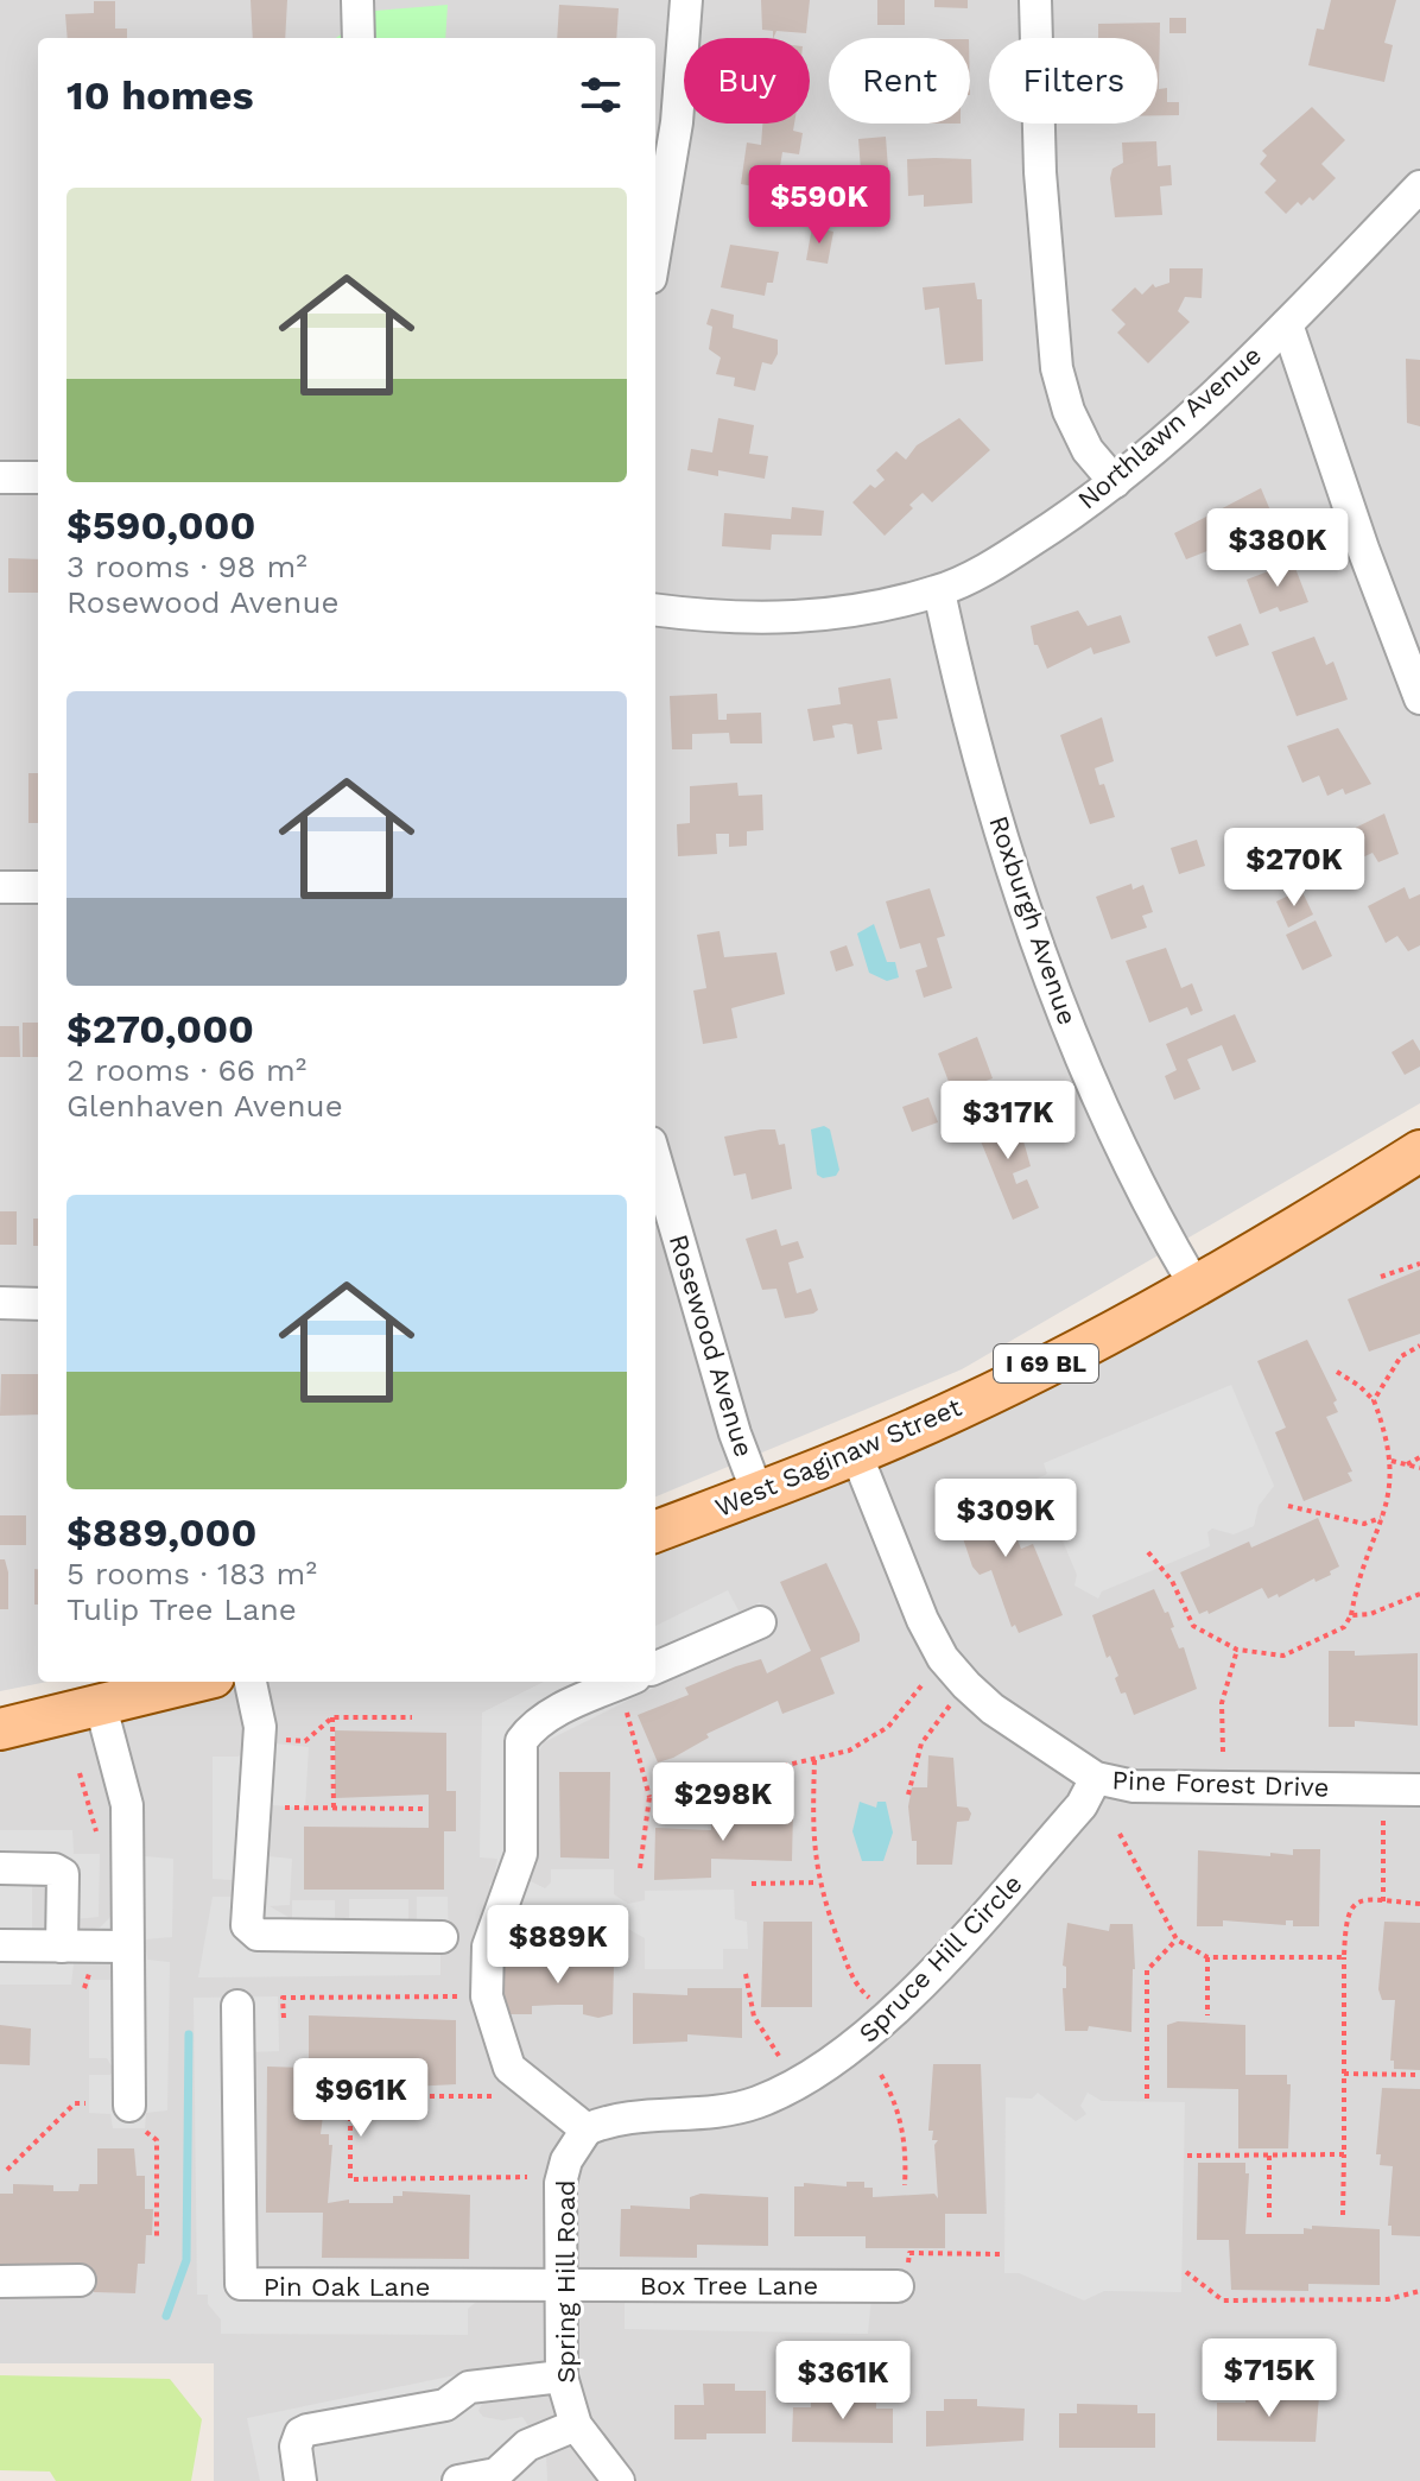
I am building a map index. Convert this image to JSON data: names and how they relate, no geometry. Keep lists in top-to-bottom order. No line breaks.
{"streets":{"main road":["I 69 BL","West Saginaw Street"],"street":["Northlawn Avenue","Roxburgh Avenue","Rosewood Avenue","Pine Forest Drive","Spruce Hill Circle","Spring Hill Road","Box Tree Lane","Pin Oak Lane"]},"crossings":[["Northlawn Avenue","Roxburgh Avenue"],["Roxburgh Avenue","West Saginaw Street"],["Rosewood Avenue","West Saginaw Street"],["West Saginaw Street","Pine Forest Drive"],["Pine Forest Drive","Spruce Hill Circle"],["Spruce Hill Circle","Spring Hill Road"],["Spring Hill Road","Box Tree Lane"],["Spring Hill Road","Pin Oak Lane"],["Box Tree Lane","Pin Oak Lane"]],"page":{"chip":["Buy","Rent","Filters"],"heading":"10 homes","list":[{"name":"$590,000","note":"3 rooms · 98 m² · Rosewood Avenue"},{"name":"$270,000","note":"2 rooms · 66 m² · Glenhaven Avenue"},{"name":"$889,000","note":"5 rooms · 183 m² · Tulip Tree Lane"}],"price":["$590K","$380K","$270K","$317K","$309K","$298K","$889K","$961K","$715K","$361K"]}}
